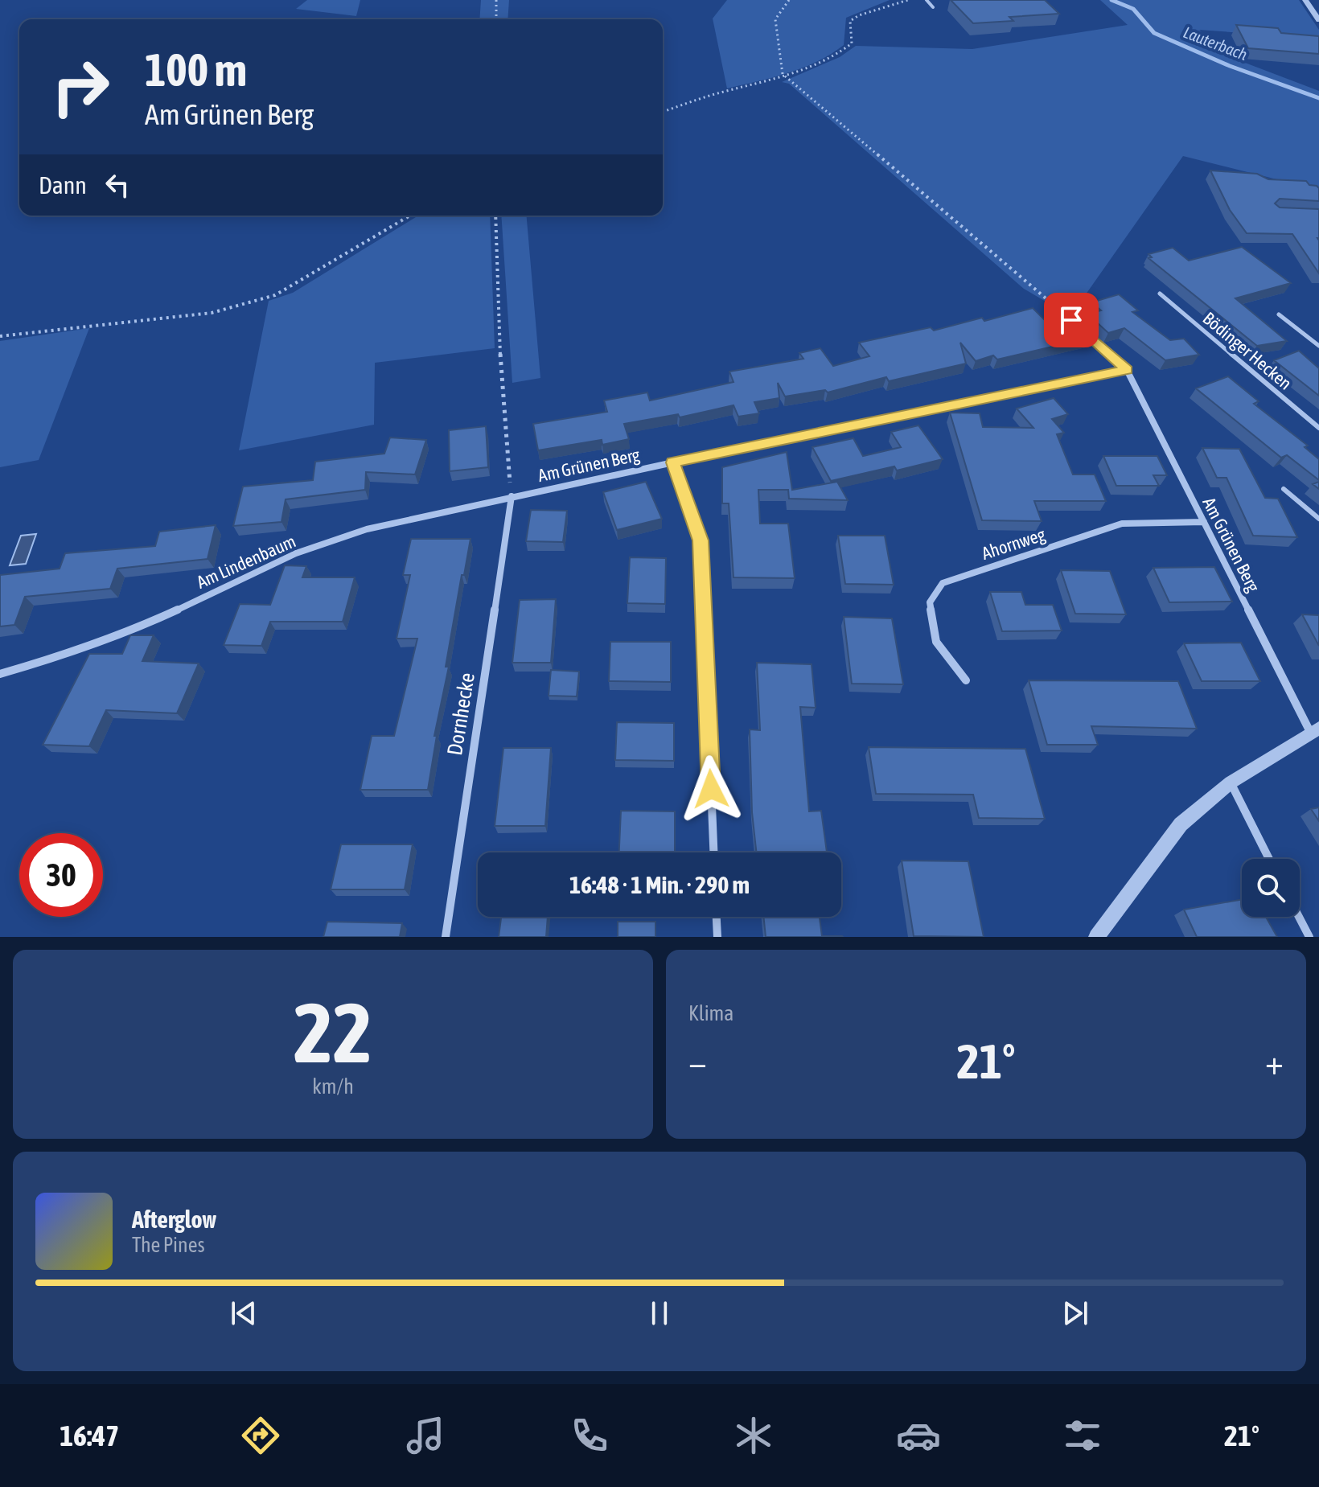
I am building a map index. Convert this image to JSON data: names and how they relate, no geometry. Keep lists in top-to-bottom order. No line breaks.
{"streets":{"street":["Am Grünen Berg","Ahornweg","Am Lindenbaum","Dornhecke"],"lane":["Bödinger Hecken"]},"crossings":[["Am Grünen Berg","Ahornweg"],["Am Grünen Berg","Am Lindenbaum"],["Am Grünen Berg","Dornhecke"],["Am Lindenbaum","Dornhecke"]],"water":["Lauterbach"],"page":{"turn":["100 m","Am Grünen Berg"],"then":"Dann","limit":"30","trip":"16:48 · 1 Min. · 290 m","tile":[["22","km/h"],"Klima"],"heat":["−","21°","+"],"song":["Afterglow","The Pines"],"tabs":["16:47","21°"]}}
